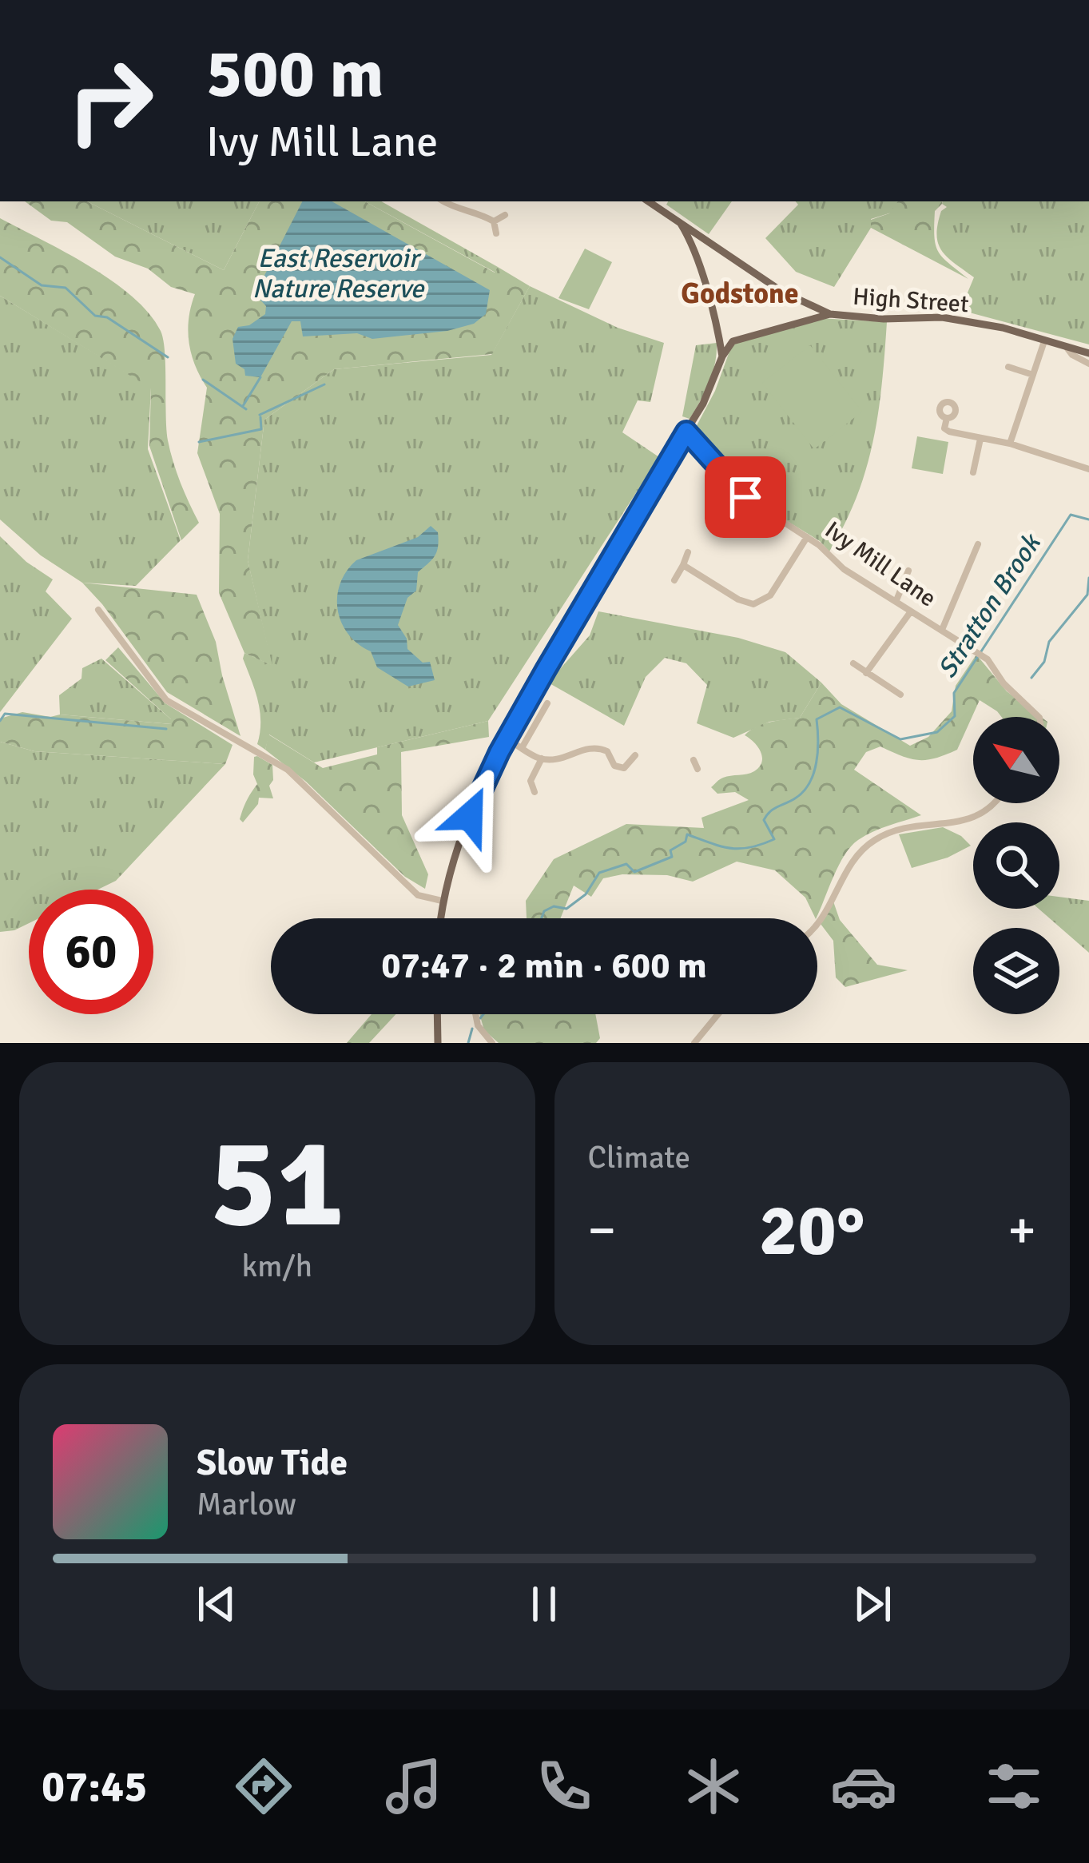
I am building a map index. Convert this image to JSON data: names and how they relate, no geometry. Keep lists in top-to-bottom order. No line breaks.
{"streets":{"main road":["High Street"],"street":["Ivy Mill Lane"]},"districts":["Godstone"],"water":["East Reservoir Nature Reserve","Stratton Brook"],"north":"top left","page":{"turn":["500 m","Ivy Mill Lane"],"limit":"60","trip":"07:47 · 2 min · 600 m","tile":[["51","km/h"],"Climate"],"heat":["−","20°","+"],"song":["Slow Tide","Marlow"],"tabs":"07:45"}}
